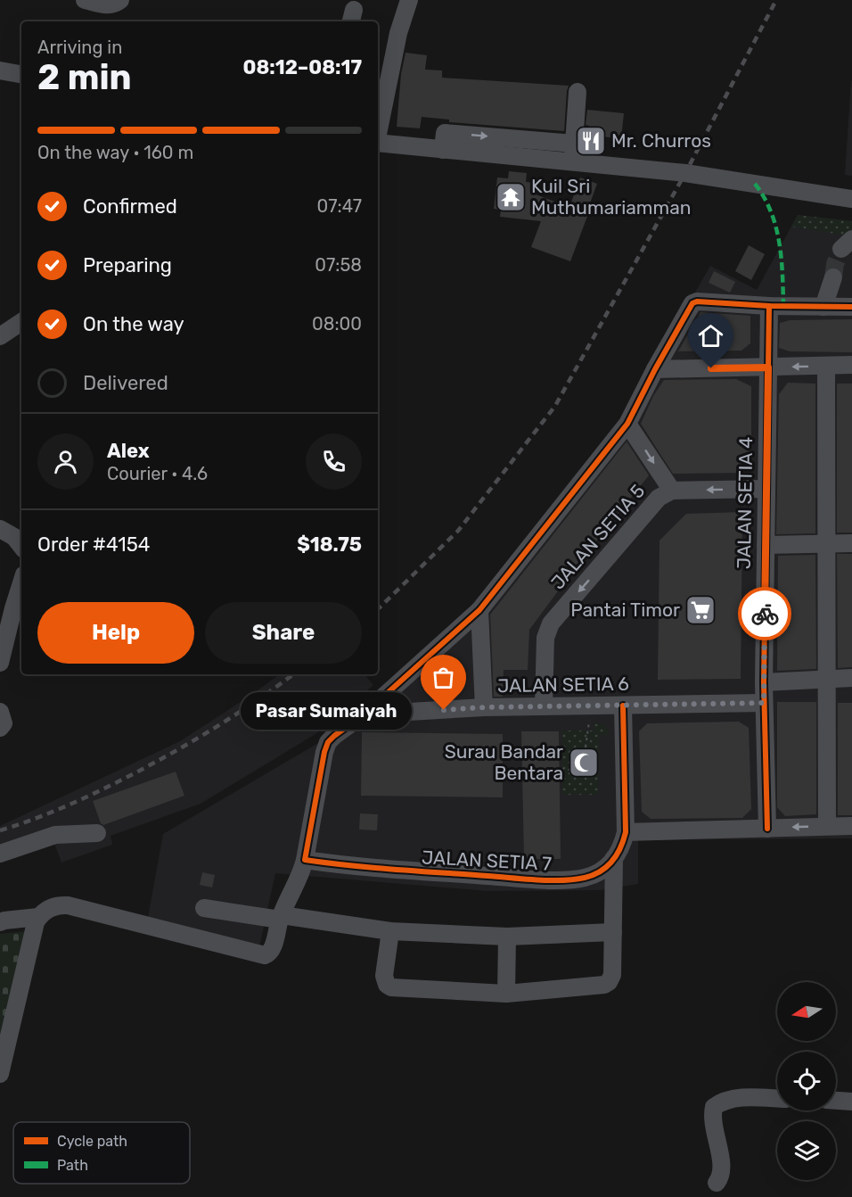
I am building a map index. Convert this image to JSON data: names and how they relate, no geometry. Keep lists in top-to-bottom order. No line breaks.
{"streets":{"street":["JALAN SETIA 4","JALAN SETIA 5","JALAN SETIA 6","JALAN SETIA 7"]},"crossings":[["JALAN SETIA 4","JALAN SETIA 5"],["JALAN SETIA 4","JALAN SETIA 6"],["JALAN SETIA 5","JALAN SETIA 6"],["JALAN SETIA 6","JALAN SETIA 7"]],"places":{"restaurant":["Mr. Churros"],"temple":["Kuil Sri Muthumariamman"],"supermarket":["Pantai Timor"],"other":["Pasar Sumaiyah"],"mosque":["Surau Bandar Bentara"]},"legend":["Cycle path","Path"],"north":"left","page":{"heading":["2 min","Arriving in","08:12–08:17"],"panel":["Alex","Courier · 4.6","Order #4154","$18.75"],"bar":"On the way · 160 m","list":[["Confirmed","07:47"],["Preparing","07:58"],["On the way","08:00"],"Delivered"],"buttons":["Help","Share"],"bubble":"Pasar Sumaiyah"}}
